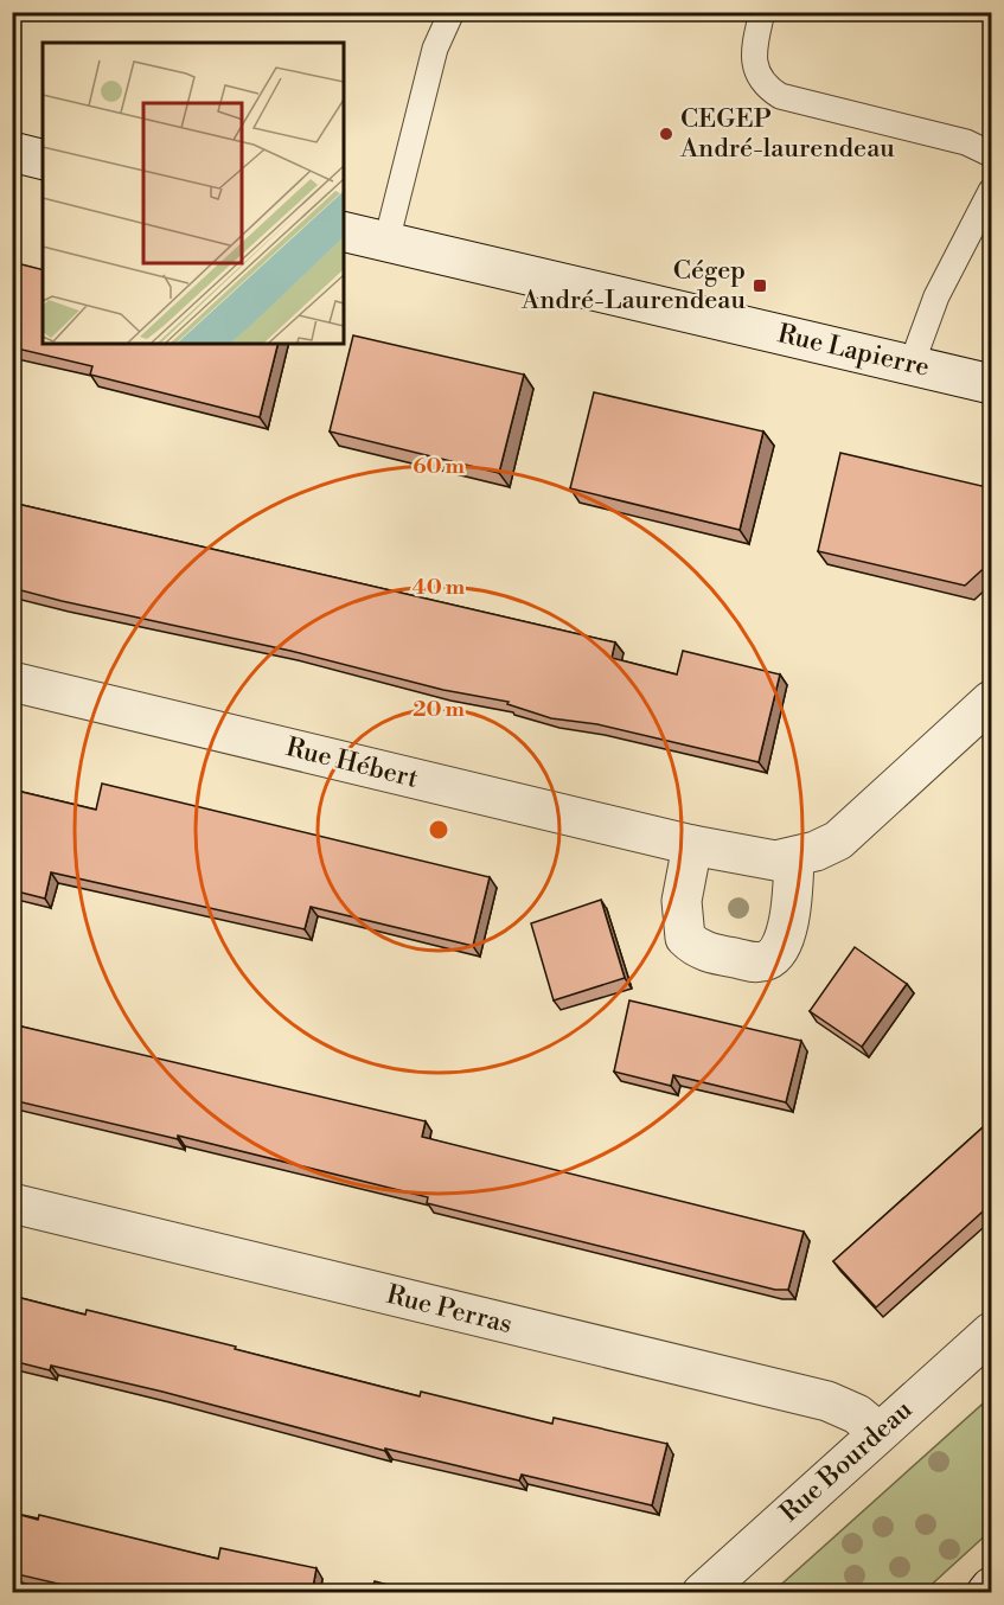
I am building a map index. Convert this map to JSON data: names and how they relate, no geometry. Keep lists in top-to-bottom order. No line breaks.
{"streets":{"street":["Rue Lapierre","Rue Hébert","Rue Perras","Rue Bourdeau"]},"crossings":[["Rue Perras","Rue Bourdeau"]],"places":{"other":["CEGEP André-laurendeau"],"transit":["Cégep André-Laurendeau"]},"rings":["60 m","40 m","20 m"]}
